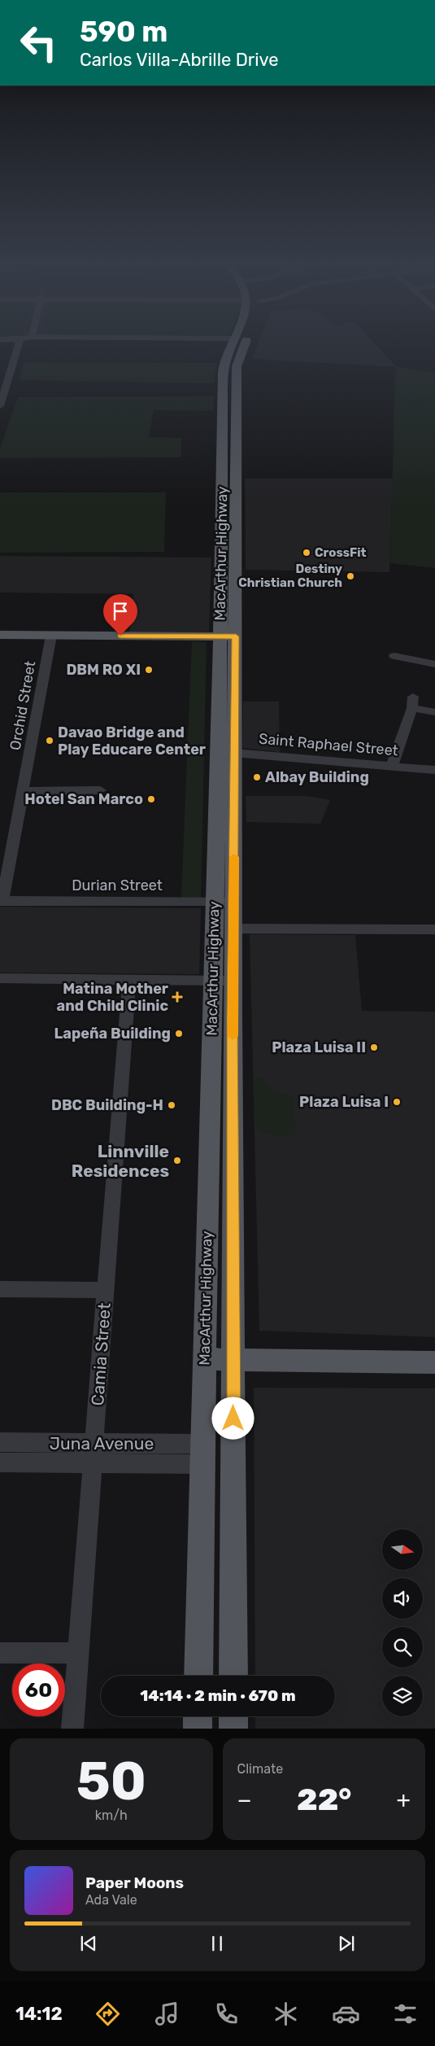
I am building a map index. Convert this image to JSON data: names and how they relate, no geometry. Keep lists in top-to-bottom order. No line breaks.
{"streets":{"main road":["MacArthur Highway"],"street":["Orchid Street","Saint Raphael Street","Durian Street","Camia Street","Juna Avenue"]},"crossings":[["MacArthur Highway","Saint Raphael Street"],["MacArthur Highway","Durian Street"],["MacArthur Highway","Juna Avenue"],["Orchid Street","Durian Street"],["Camia Street","Juna Avenue"]],"places":{"other":["CrossFit","Destiny Christian Church","DBM RO XI","Davao Bridge and Play Educare Center","Albay Building","Hotel San Marco","Lapeña Building","Plaza Luisa II","Plaza Luisa I","DBC Building-H","Linnville Residences"],"health":["Matina Mother and Child Clinic"]},"north":"right","page":{"turn":["590 m","Carlos Villa-Abrille Drive"],"limit":"60","trip":"14:14 · 2 min · 670 m","tile":[["50","km/h"],"Climate"],"heat":["−","22°","+"],"song":["Paper Moons","Ada Vale"],"tabs":"14:12"}}
